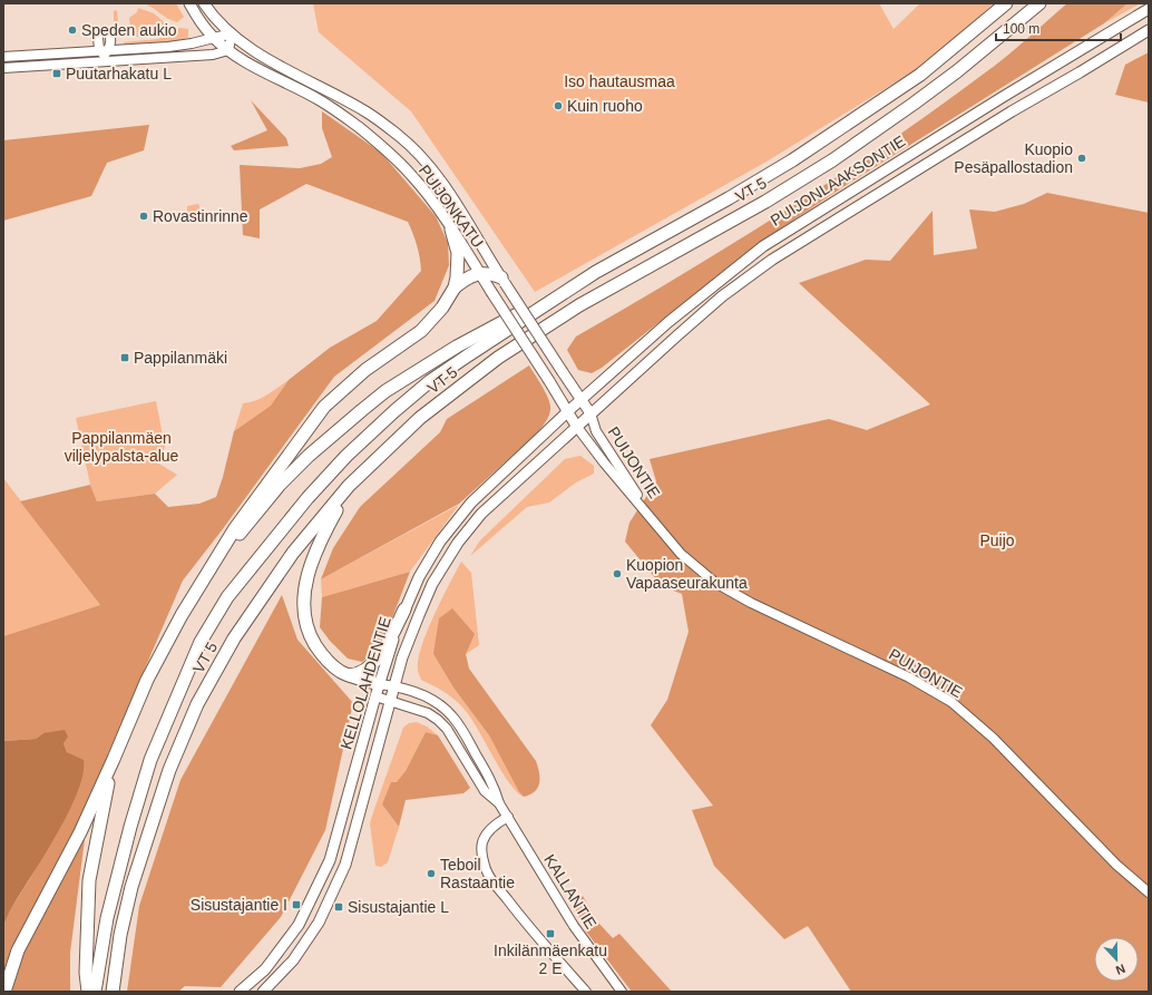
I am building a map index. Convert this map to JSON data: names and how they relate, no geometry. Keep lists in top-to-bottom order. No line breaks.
{"streets":{"highway":["VT 5"],"main road":["PUIJONLAAKSONTIE","PUIJONKATU","PUIJONTIE","KELLOLAHDENTIE","KALLANTIE"]},"crossings":[["PUIJONLAAKSONTIE","PUIJONKATU"],["PUIJONLAAKSONTIE","PUIJONTIE"],["PUIJONLAAKSONTIE","KELLOLAHDENTIE"],["PUIJONKATU","PUIJONTIE"],["PUIJONKATU","KELLOLAHDENTIE"],["PUIJONTIE","KELLOLAHDENTIE"],["KELLOLAHDENTIE","KALLANTIE"]],"parks":["Iso hautausmaa","Pappilanmäen viljelypalsta-alue","Puijo"],"places":{"other":["Speden aukio","Kuin ruoho","Kuopio Pesäpallostadion","Rovastinrinne","Kuopion Vapaaseurakunta","Teboil Rastaantie"],"transit":["Puutarhakatu L","Pappilanmäki","Sisustajantie I","Sisustajantie L","Inkilänmäenkatu 2 E"]},"scale_bar":"100 m","north":"bottom"}
